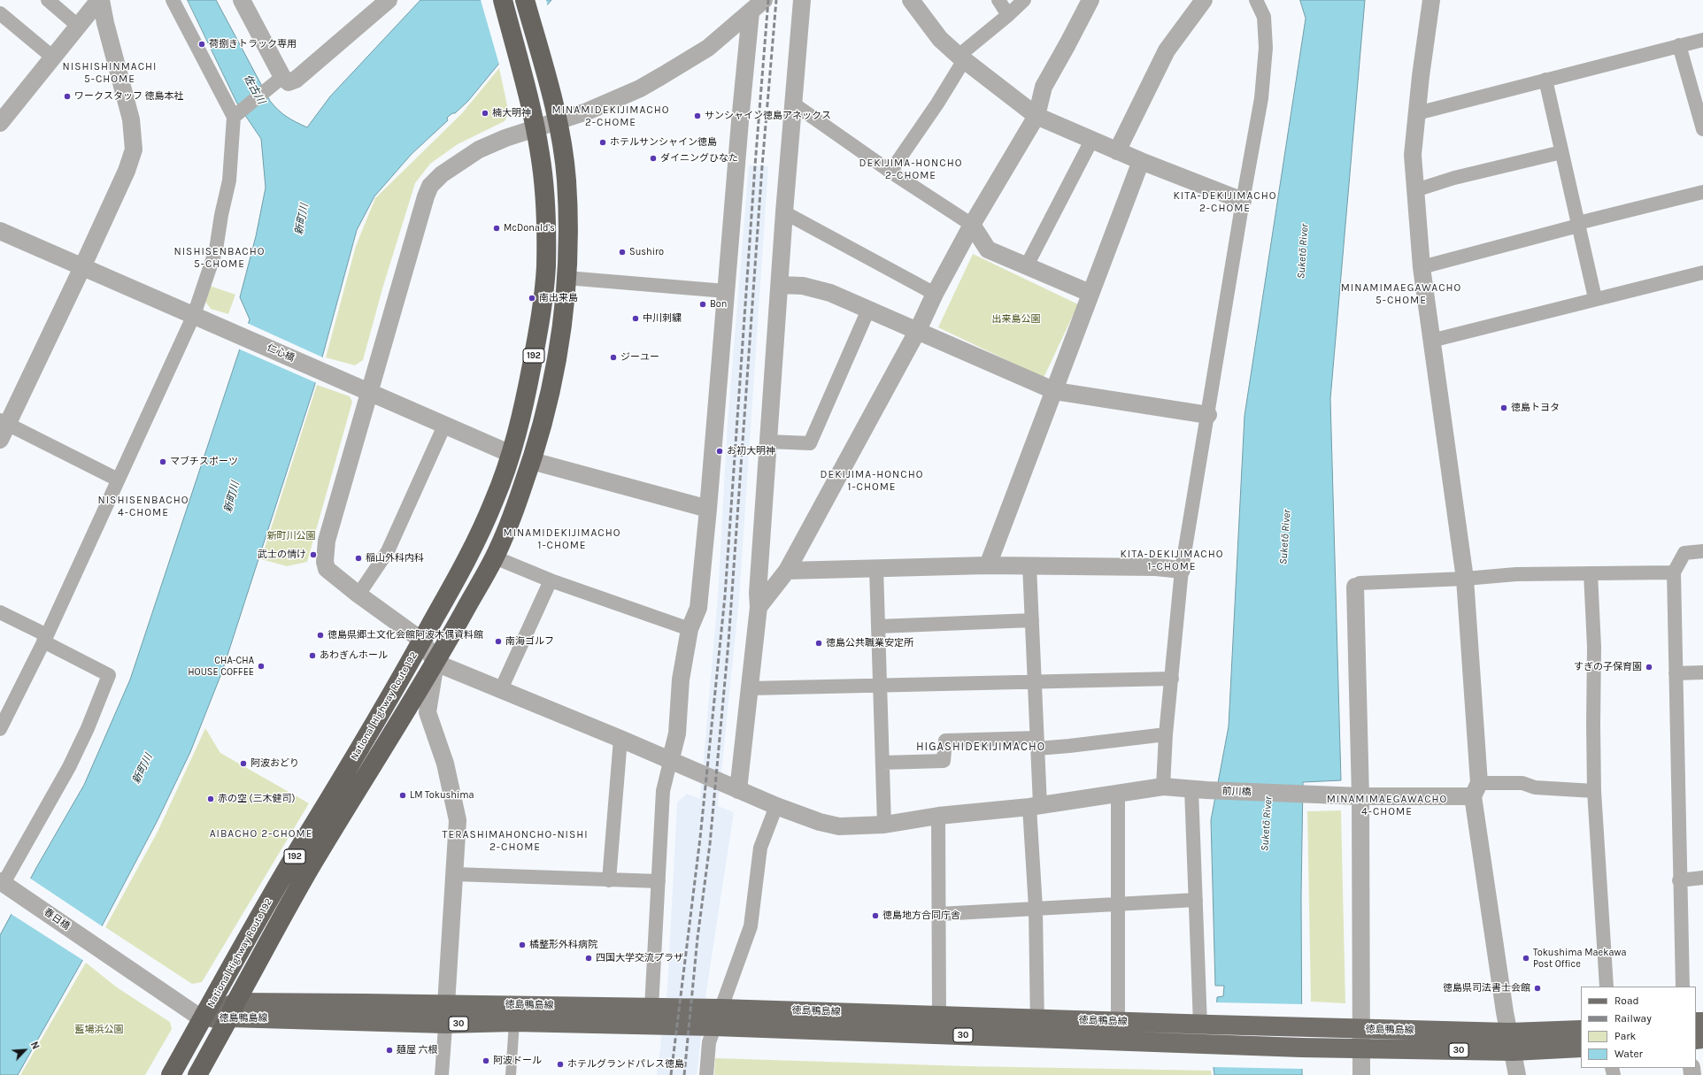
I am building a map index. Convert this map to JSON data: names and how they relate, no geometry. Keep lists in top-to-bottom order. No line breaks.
{"streets":{"highway":["192","National Highway Route 192"],"main road":["徳島鴨島線","30"],"street":["仁心橋","前川橋","春日橋"]},"crossings":[["仁心橋","National Highway Route 192"],["National Highway Route 192","前川橋"],["National Highway Route 192","春日橋"],["National Highway Route 192","徳島鴨島線"],["春日橋","徳島鴨島線"]],"districts":["NISHISHINMACHI 5-CHOME","MINAMIDEKIJIMACHO 2-CHOME","DEKIJIMA-HONCHO 2-CHOME","KITA-DEKIJIMACHO 2-CHOME","NISHISENBACHO 5-CHOME","MINAMIMAEGAWACHO 5-CHOME","DEKIJIMA-HONCHO 1-CHOME","NISHISENBACHO 4-CHOME","MINAMIDEKIJIMACHO 1-CHOME","KITA-DEKIJIMACHO 1-CHOME","HIGASHIDEKIJIMACHO","MINAMIMAEGAWACHO 4-CHOME","AIBACHO 2-CHOME","TERASHIMAHONCHO-NISHI 2-CHOME"],"water":["佐古川","新町川","Suketō River"],"parks":["出来島公園","新町川公園","藍場浜公園"],"places":["荷捌きトラック専用","ワークスタッフ 徳島本社","楠大明神","サンシャイン徳島アネックス","ホテルサンシャイン徳島","ダイニングひなた","McDonald's","Sushiro","南出来島","Bon","中川刺繍","ジーユー","徳島トヨタ","お初大明神","マブチスポーツ","武士の情け","稲山外科内科","徳島県郷土文化会館阿波木偶資料館","南海ゴルフ","徳島公共職業安定所","あわぎんホール","CHA-CHA HOUSE COFFEE","すぎの子保育園","阿波おどり","LM Tokushima","赤の空 (三木健司)","徳島地方合同庁舎","橘整形外科病院","四国大学交流プラザ","Tokushima Maekawa Post Office","徳島県司法書士会館","麺屋 六根","阿波ドール","ホテルグランドパレス徳島"],"legend":["Road","Railway","Park","Water"],"north":"top right"}
